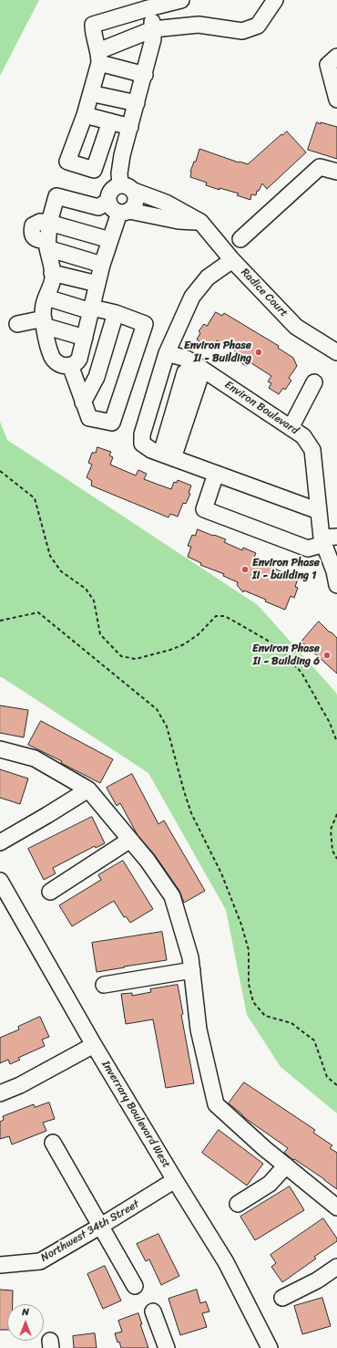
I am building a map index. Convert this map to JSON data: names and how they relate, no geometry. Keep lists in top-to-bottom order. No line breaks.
{"streets":{"street":["Radice Court","Environ Boulevard","Inverrary Boulevard West","Northwest 34th Street"]},"crossings":[["Inverrary Boulevard West","Northwest 34th Street"]],"places":["Environ Phase II - Building","Environ Phase II - building 1","Environ Phase II - Building 6"],"north":"top"}
